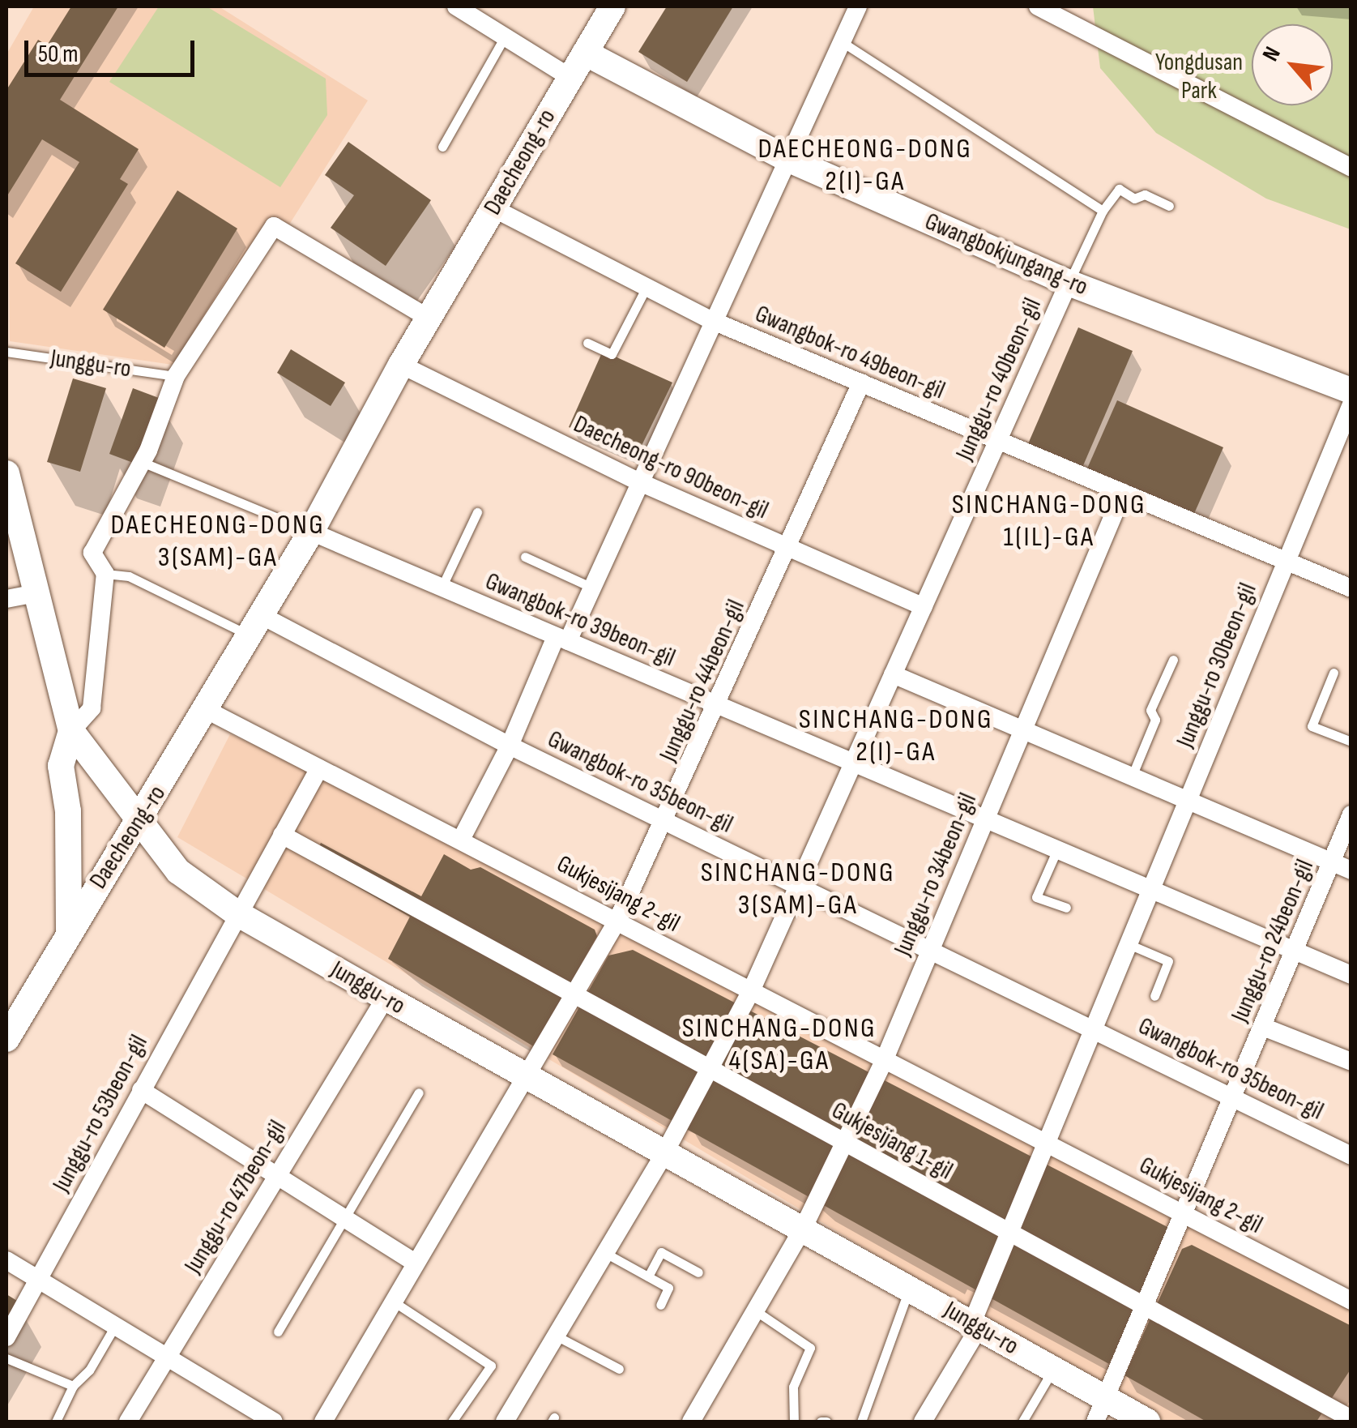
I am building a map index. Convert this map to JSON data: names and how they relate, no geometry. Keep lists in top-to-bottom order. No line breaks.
{"streets":{"main road":["Daecheong-ro","Gwangbokjungang-ro","Junggu-ro"],"street":["Gwangbok-ro 49beon-gil","Junggu-ro 40beon-gil","Daecheong-ro 90beon-gil","Gwangbok-ro 39beon-gil","Junggu-ro 30beon-gil","Junggu-ro 44beon-gil","Gwangbok-ro 35beon-gil","Junggu-ro 34beon-gil","Gukjesijang 2-gil","Junggu-ro 24beon-gil","Junggu-ro 53beon-gil","Gukjesijang 1-gil","Junggu-ro 47beon-gil"]},"crossings":[["Daecheong-ro","Gwangbokjungang-ro"],["Daecheong-ro","Gwangbok-ro 49beon-gil"],["Daecheong-ro","Junggu-ro"],["Daecheong-ro","Daecheong-ro 90beon-gil"],["Daecheong-ro","Gwangbok-ro 39beon-gil"],["Daecheong-ro","Gwangbok-ro 35beon-gil"],["Daecheong-ro","Gukjesijang 2-gil"],["Gwangbokjungang-ro","Junggu-ro 40beon-gil"],["Gwangbok-ro 49beon-gil","Junggu-ro 40beon-gil"],["Gwangbok-ro 49beon-gil","Junggu-ro 30beon-gil"],["Gwangbok-ro 49beon-gil","Junggu-ro 44beon-gil"],["Gwangbok-ro 49beon-gil","Junggu-ro 34beon-gil"],["Junggu-ro","Junggu-ro 40beon-gil"],["Junggu-ro","Junggu-ro 30beon-gil"],["Junggu-ro","Junggu-ro 44beon-gil"],["Junggu-ro","Junggu-ro 34beon-gil"],["Junggu-ro","Junggu-ro 24beon-gil"],["Junggu-ro","Junggu-ro 53beon-gil"],["Junggu-ro","Junggu-ro 47beon-gil"],["Junggu-ro 40beon-gil","Daecheong-ro 90beon-gil"],["Junggu-ro 40beon-gil","Gwangbok-ro 39beon-gil"],["Junggu-ro 40beon-gil","Gwangbok-ro 35beon-gil"],["Junggu-ro 40beon-gil","Gukjesijang 2-gil"],["Junggu-ro 40beon-gil","Gukjesijang 1-gil"],["Daecheong-ro 90beon-gil","Junggu-ro 44beon-gil"],["Gwangbok-ro 39beon-gil","Junggu-ro 30beon-gil"],["Gwangbok-ro 39beon-gil","Junggu-ro 44beon-gil"],["Gwangbok-ro 39beon-gil","Junggu-ro 34beon-gil"],["Gwangbok-ro 39beon-gil","Junggu-ro 24beon-gil"],["Junggu-ro 30beon-gil","Gwangbok-ro 35beon-gil"],["Junggu-ro 30beon-gil","Gukjesijang 2-gil"],["Junggu-ro 30beon-gil","Gukjesijang 1-gil"],["Junggu-ro 44beon-gil","Gwangbok-ro 35beon-gil"],["Junggu-ro 44beon-gil","Gukjesijang 2-gil"],["Junggu-ro 44beon-gil","Gukjesijang 1-gil"],["Gwangbok-ro 35beon-gil","Junggu-ro 34beon-gil"],["Gwangbok-ro 35beon-gil","Junggu-ro 24beon-gil"],["Junggu-ro 34beon-gil","Gukjesijang 2-gil"],["Junggu-ro 34beon-gil","Gukjesijang 1-gil"],["Gukjesijang 2-gil","Junggu-ro 24beon-gil"],["Gukjesijang 2-gil","Junggu-ro 53beon-gil"],["Junggu-ro 24beon-gil","Gukjesijang 1-gil"],["Junggu-ro 53beon-gil","Gukjesijang 1-gil"]],"districts":["DAECHEONG-DONG 2(I)-GA","SINCHANG-DONG 1(IL)-GA","DAECHEONG-DONG 3(SAM)-GA","SINCHANG-DONG 2(I)-GA","SINCHANG-DONG 3(SAM)-GA","SINCHANG-DONG 4(SA)-GA"],"parks":["Yongdusan Park"],"scale_bar":"50 m","north":"top left"}
